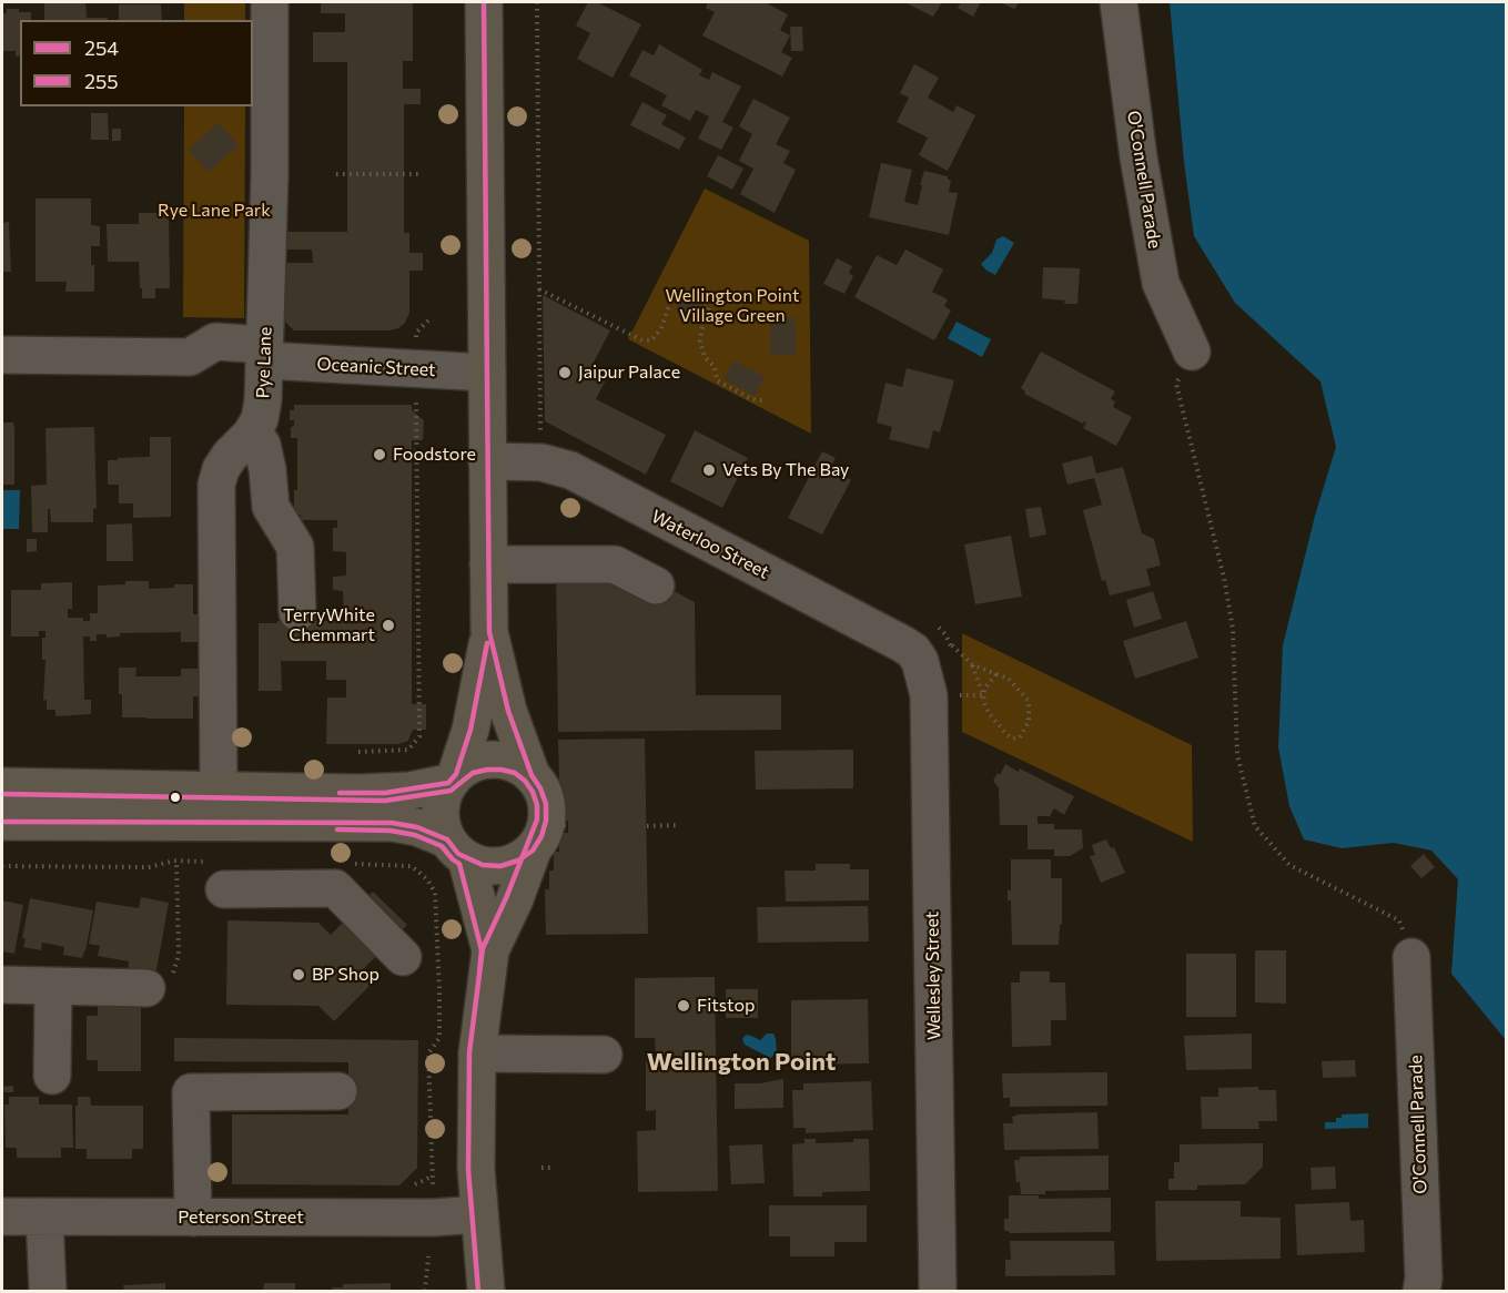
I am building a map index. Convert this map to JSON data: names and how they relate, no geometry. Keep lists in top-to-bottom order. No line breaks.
{"streets":{"street":["O'Connell Parade","Pye Lane","Oceanic Street","Waterloo Street","Wellesley Street","Peterson Street"]},"crossings":[["Pye Lane","Oceanic Street"],["Waterloo Street","Wellesley Street"]],"districts":["Wellington Point"],"parks":["Rye Lane Park","Wellington Point Village Green"],"places":["Jaipur Palace","Foodstore","Vets By The Bay","TerryWhite Chemmart","BP Shop","Fitstop"],"lines":["transit line 254","transit line 255"],"legend":["254","255"]}
